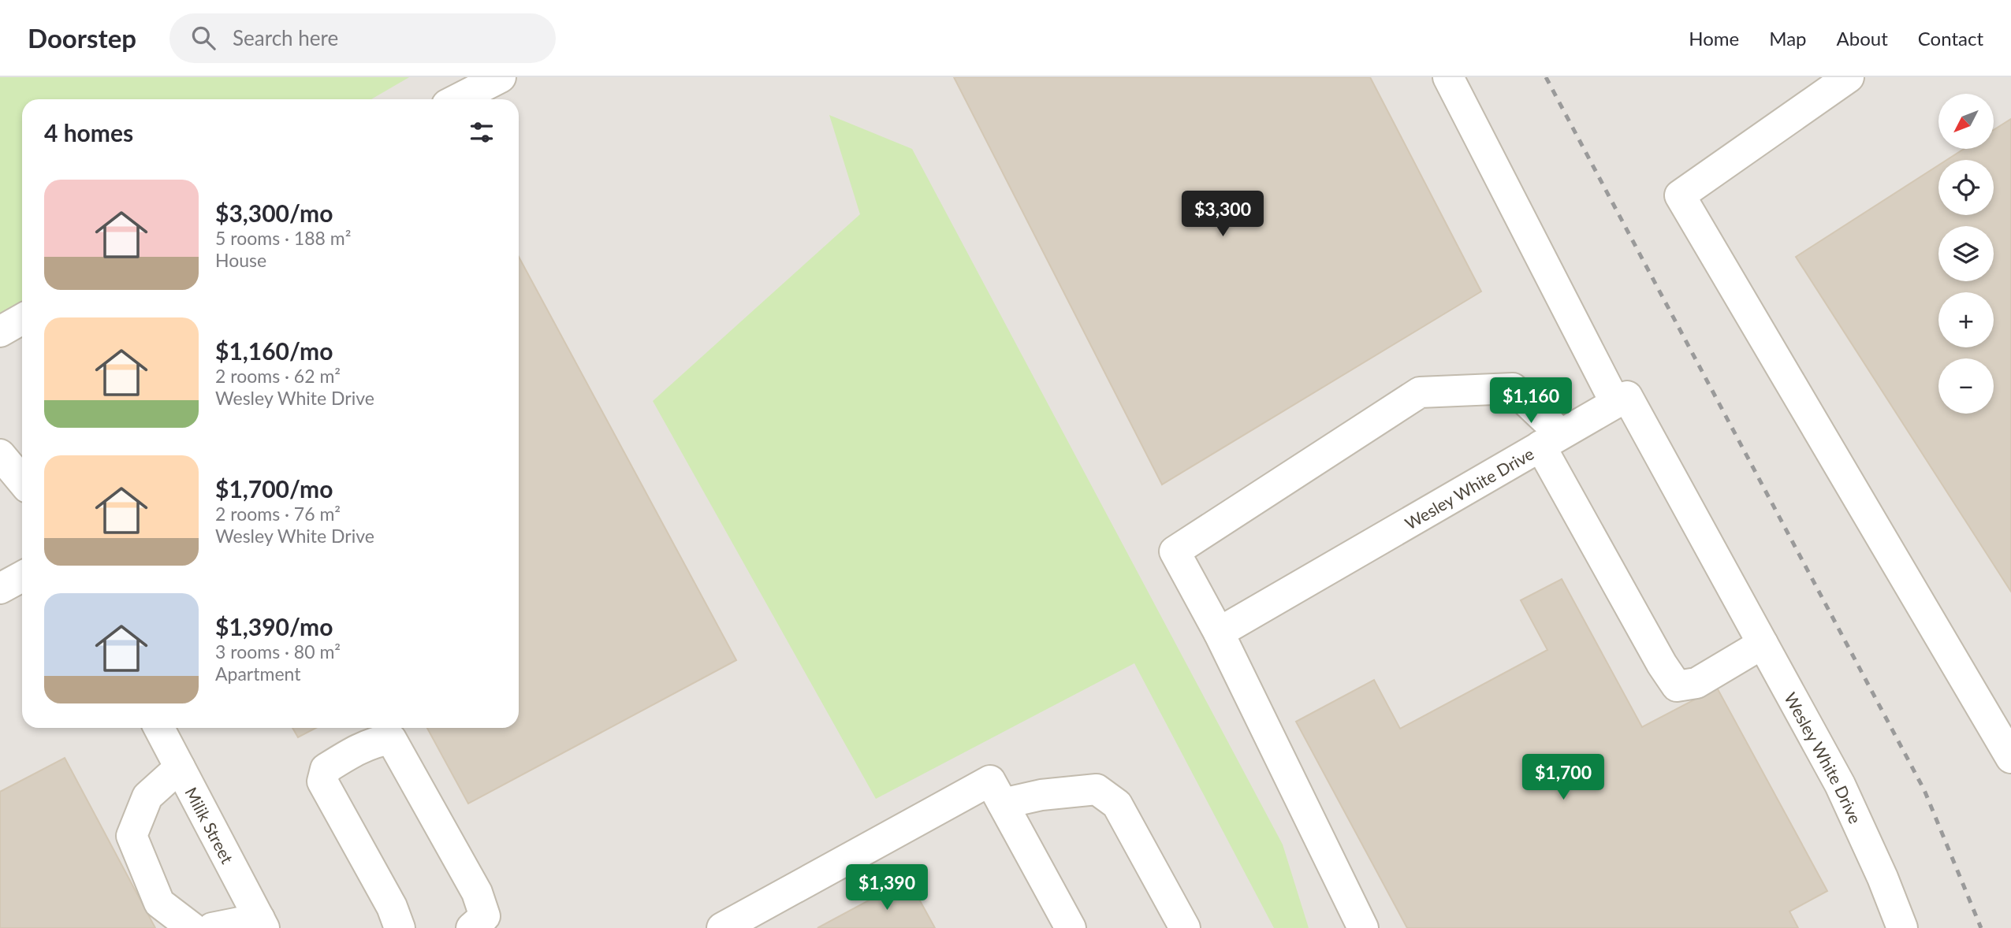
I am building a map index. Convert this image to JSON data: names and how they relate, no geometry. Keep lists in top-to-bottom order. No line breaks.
{"streets":{"street":["Wesley White Drive","Milik Street"]},"north":"bottom left","page":{"header":"Doorstep","search":"Search here","nav":["Home","Map","About","Contact"],"map_buttons":["+","−"],"heading":"4 homes","list":[{"name":"$3,300/mo","note":"5 rooms · 188 m² · House"},{"name":"$1,160/mo","note":"2 rooms · 62 m² · Wesley White Drive"},{"name":"$1,700/mo","note":"2 rooms · 76 m² · Wesley White Drive"},{"name":"$1,390/mo","note":"3 rooms · 80 m² · Apartment"}],"price":["$3,300","$1,160","$1,700","$1,390"]}}
